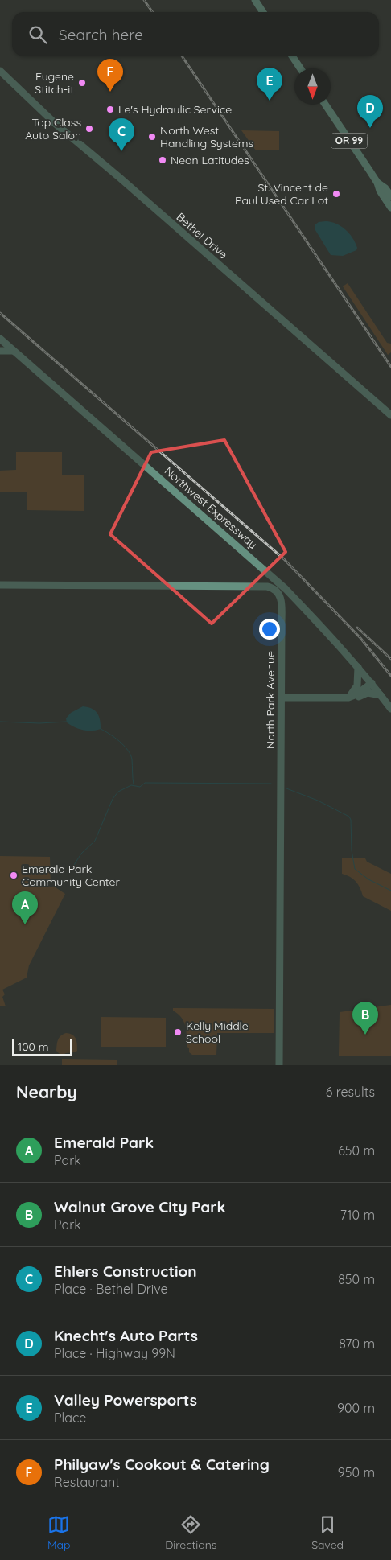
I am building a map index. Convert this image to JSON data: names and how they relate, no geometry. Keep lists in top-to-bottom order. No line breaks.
{"streets":{"main road":["OR 99"],"street":["Bethel Drive","Northwest Expressway","North Park Avenue"]},"places":["Eugene Stitch-it","Le's Hydraulic Service","Top Class Auto Salon","North West Handling Systems","Neon Latitudes","St. Vincent de Paul Used Car Lot","Emerald Park Community Center","Kelly Middle School"],"scale_bar":"100 m","north":"bottom","page":{"search":"Search here","pins":["F","E","D","C","A","B"],"scale":"100 m","heading":["Nearby","6 results"],"list":[{"mark":"A","name":"Emerald Park","note":"Park","value":"650 m"},{"mark":"B","name":"Walnut Grove City Park","note":"Park","value":"710 m"},{"mark":"C","name":"Ehlers Construction","note":"Place · Bethel Drive","value":"850 m"},{"mark":"D","name":"Knecht's Auto Parts","note":"Place · Highway 99N","value":"870 m"},{"mark":"E","name":"Valley Powersports","note":"Place","value":"900 m"},{"mark":"F","name":"Philyaw's Cookout & Catering","note":"Restaurant","value":"950 m"}],"nav":["Map","Directions","Saved"]}}
